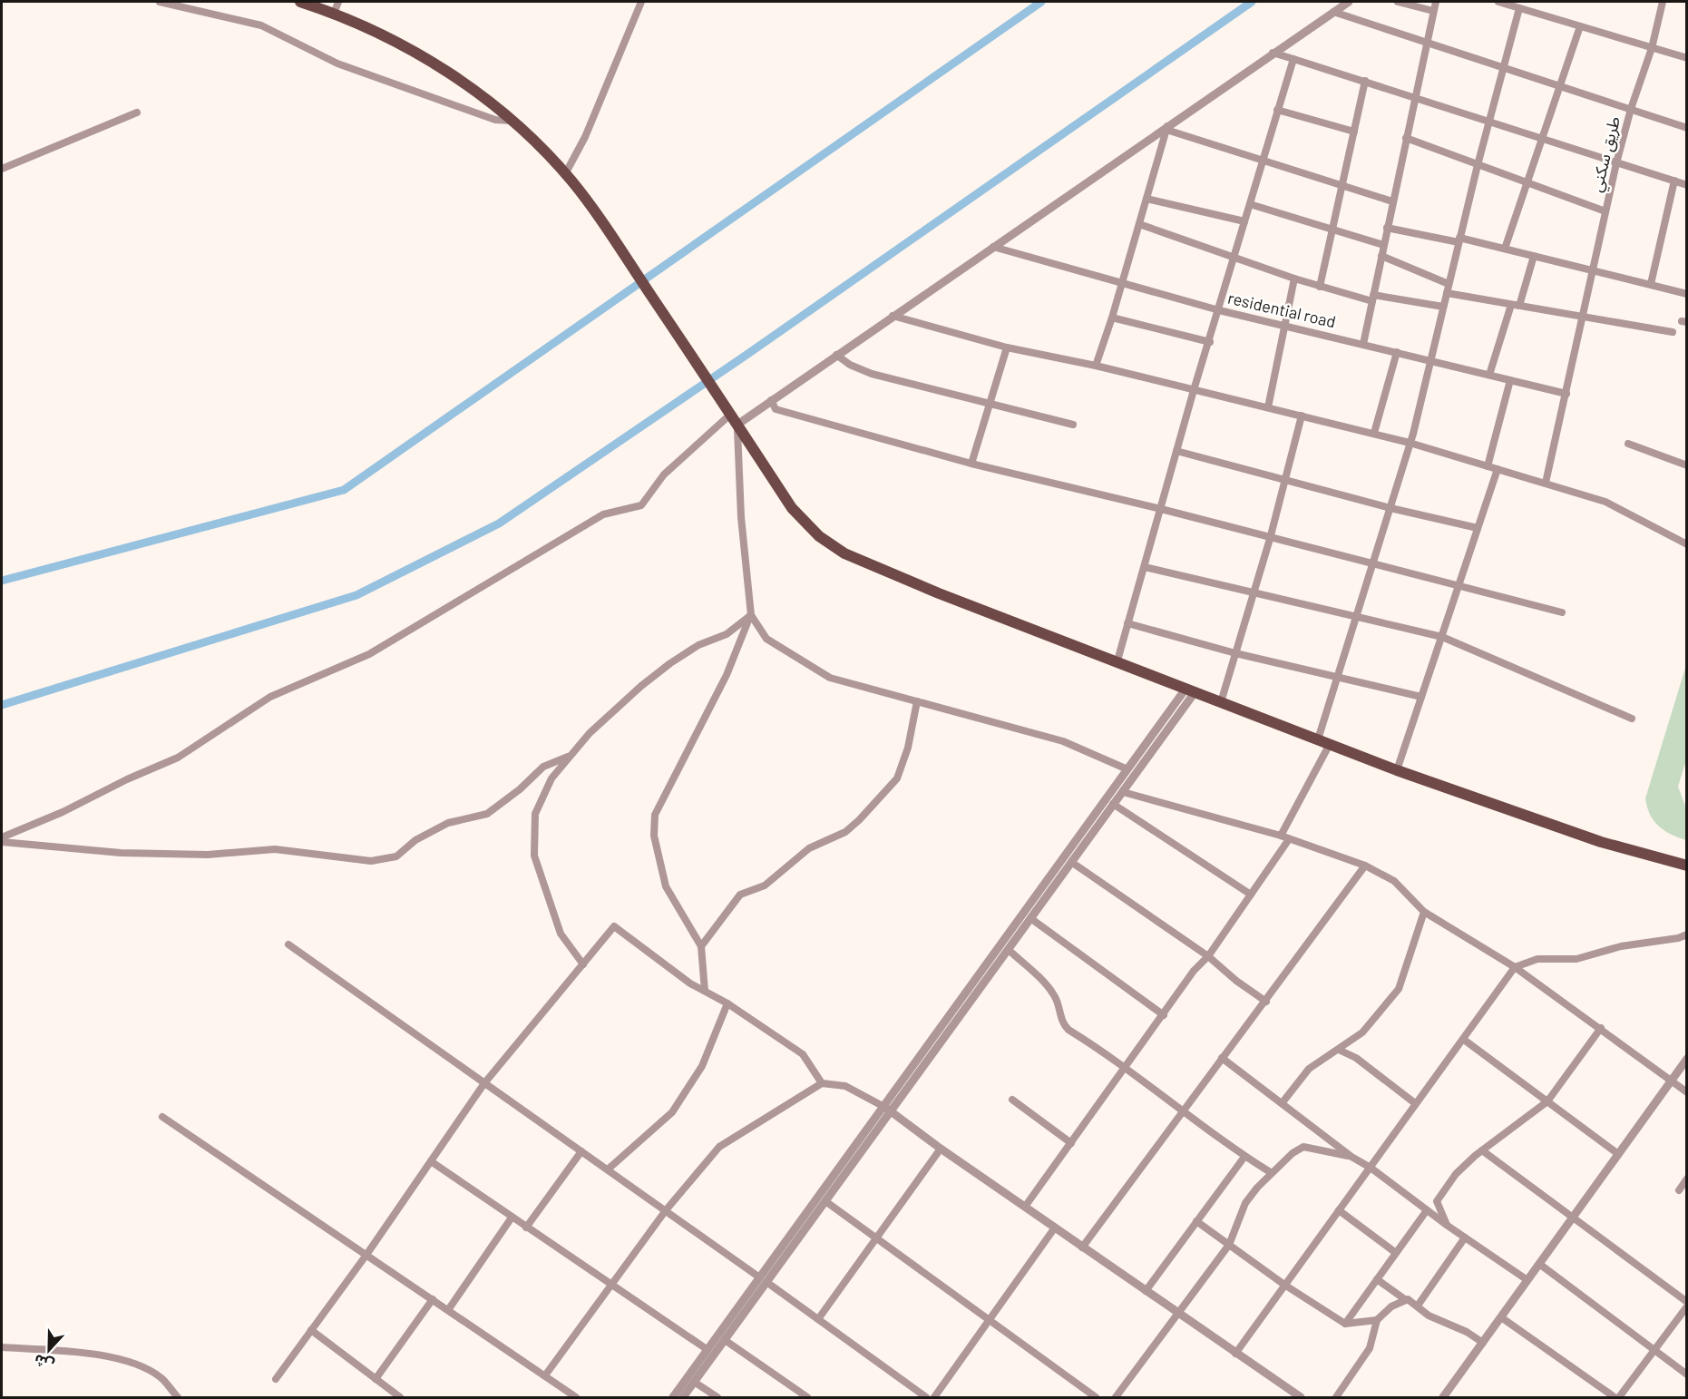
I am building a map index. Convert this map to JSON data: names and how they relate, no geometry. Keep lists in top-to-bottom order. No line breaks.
{"streets":{"street":["طريق سكني","residential road"]},"crossings":[["طريق سكني","residential road"]],"north":"bottom"}
